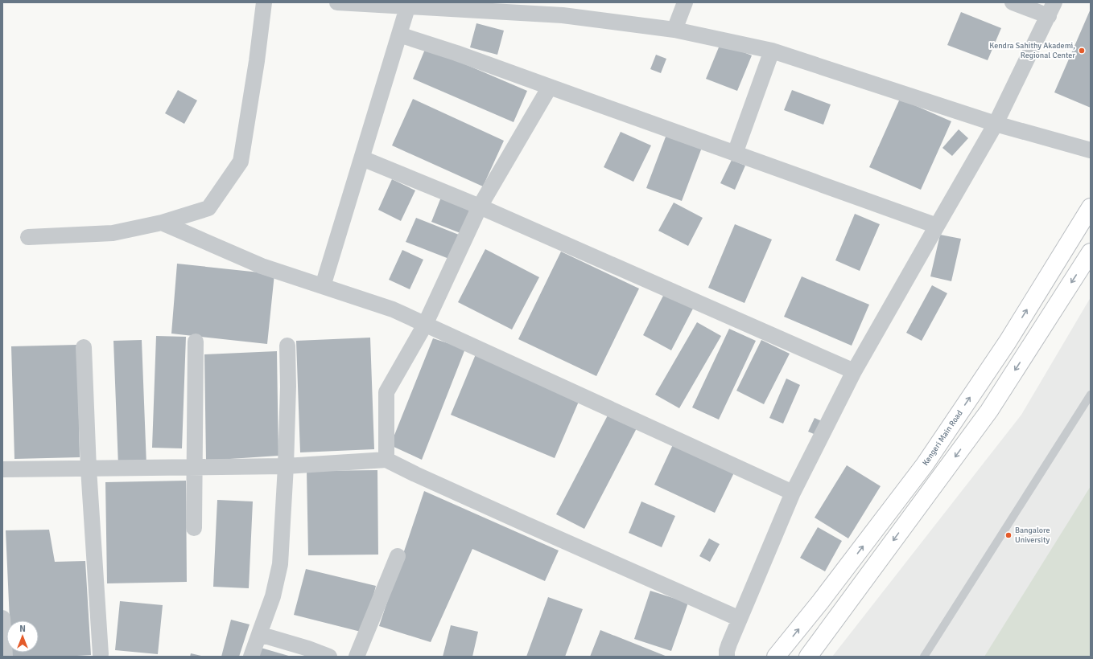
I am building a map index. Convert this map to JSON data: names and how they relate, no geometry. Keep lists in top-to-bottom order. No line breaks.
{"streets":{"main road":["Kengeri Main Road"]},"places":["Kendra Sahithy Akademi, Regional Center","Bangalore University"],"north":"top"}
